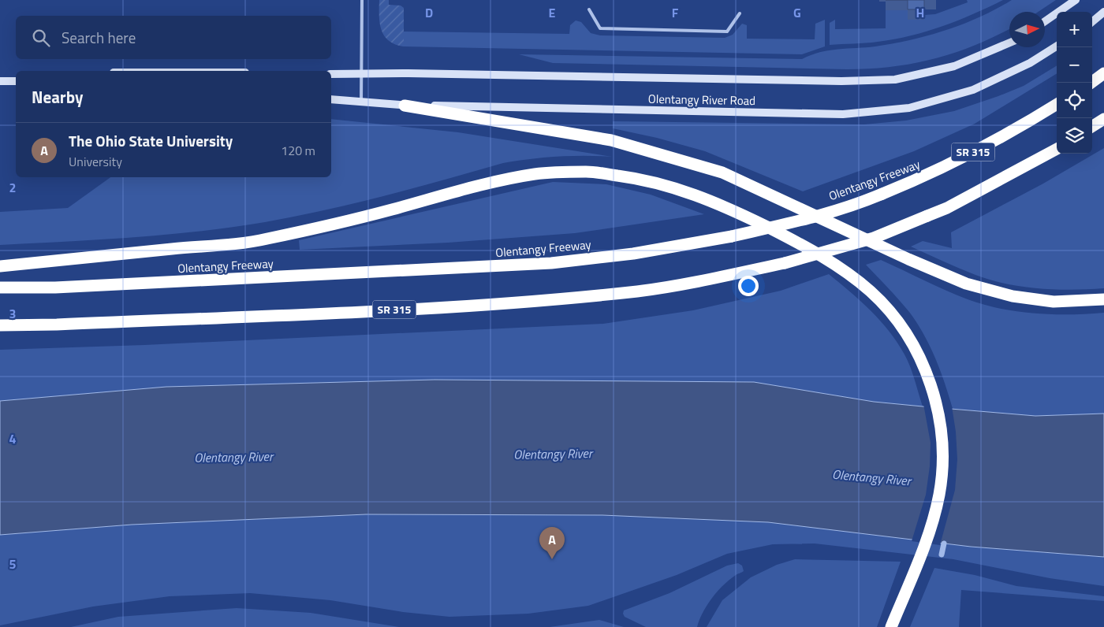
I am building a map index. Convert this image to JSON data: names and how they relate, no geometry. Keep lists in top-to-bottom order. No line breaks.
{"streets":{"highway":["SR 315","Olentangy Freeway"],"main road":["Olentangy River Road"]},"water":["Olentangy River"],"north":"right","page":{"map_buttons":["+","−"],"search":"Search here","heading":"Nearby","list":[{"mark":"A","name":"The Ohio State University","note":"University","value":"120 m"}],"pins":"A"},"grid":{"columns":["D","E","F","G","H"],"rows":["2","3","4","5"]}}
